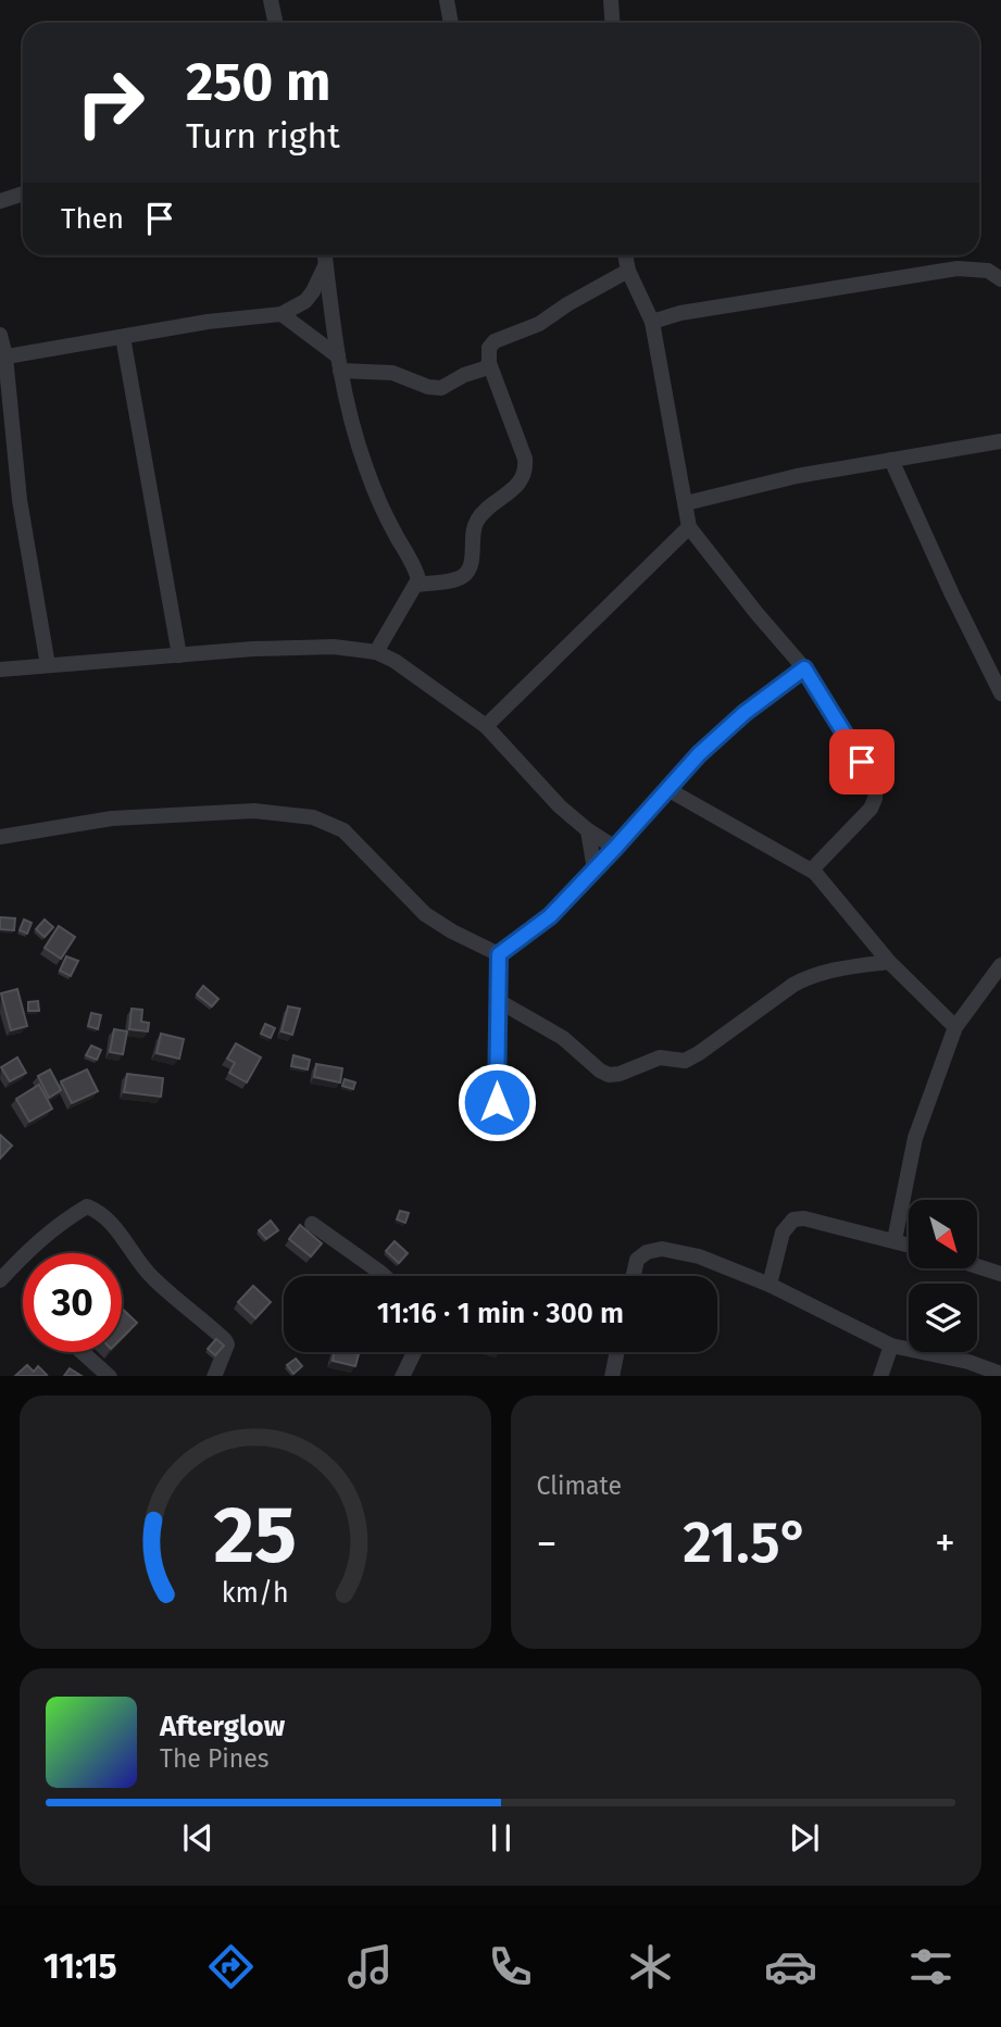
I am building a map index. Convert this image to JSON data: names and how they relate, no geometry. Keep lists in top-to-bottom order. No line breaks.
{"north":"bottom right","page":{"turn":["250 m","Turn right"],"then":"Then","limit":"30","trip":"11:16 · 1 min · 300 m","tile":"Climate","heat":["−","21.5°","+"],"song":["Afterglow","The Pines"],"tabs":"11:15","gauge":["25","km/h"]}}
